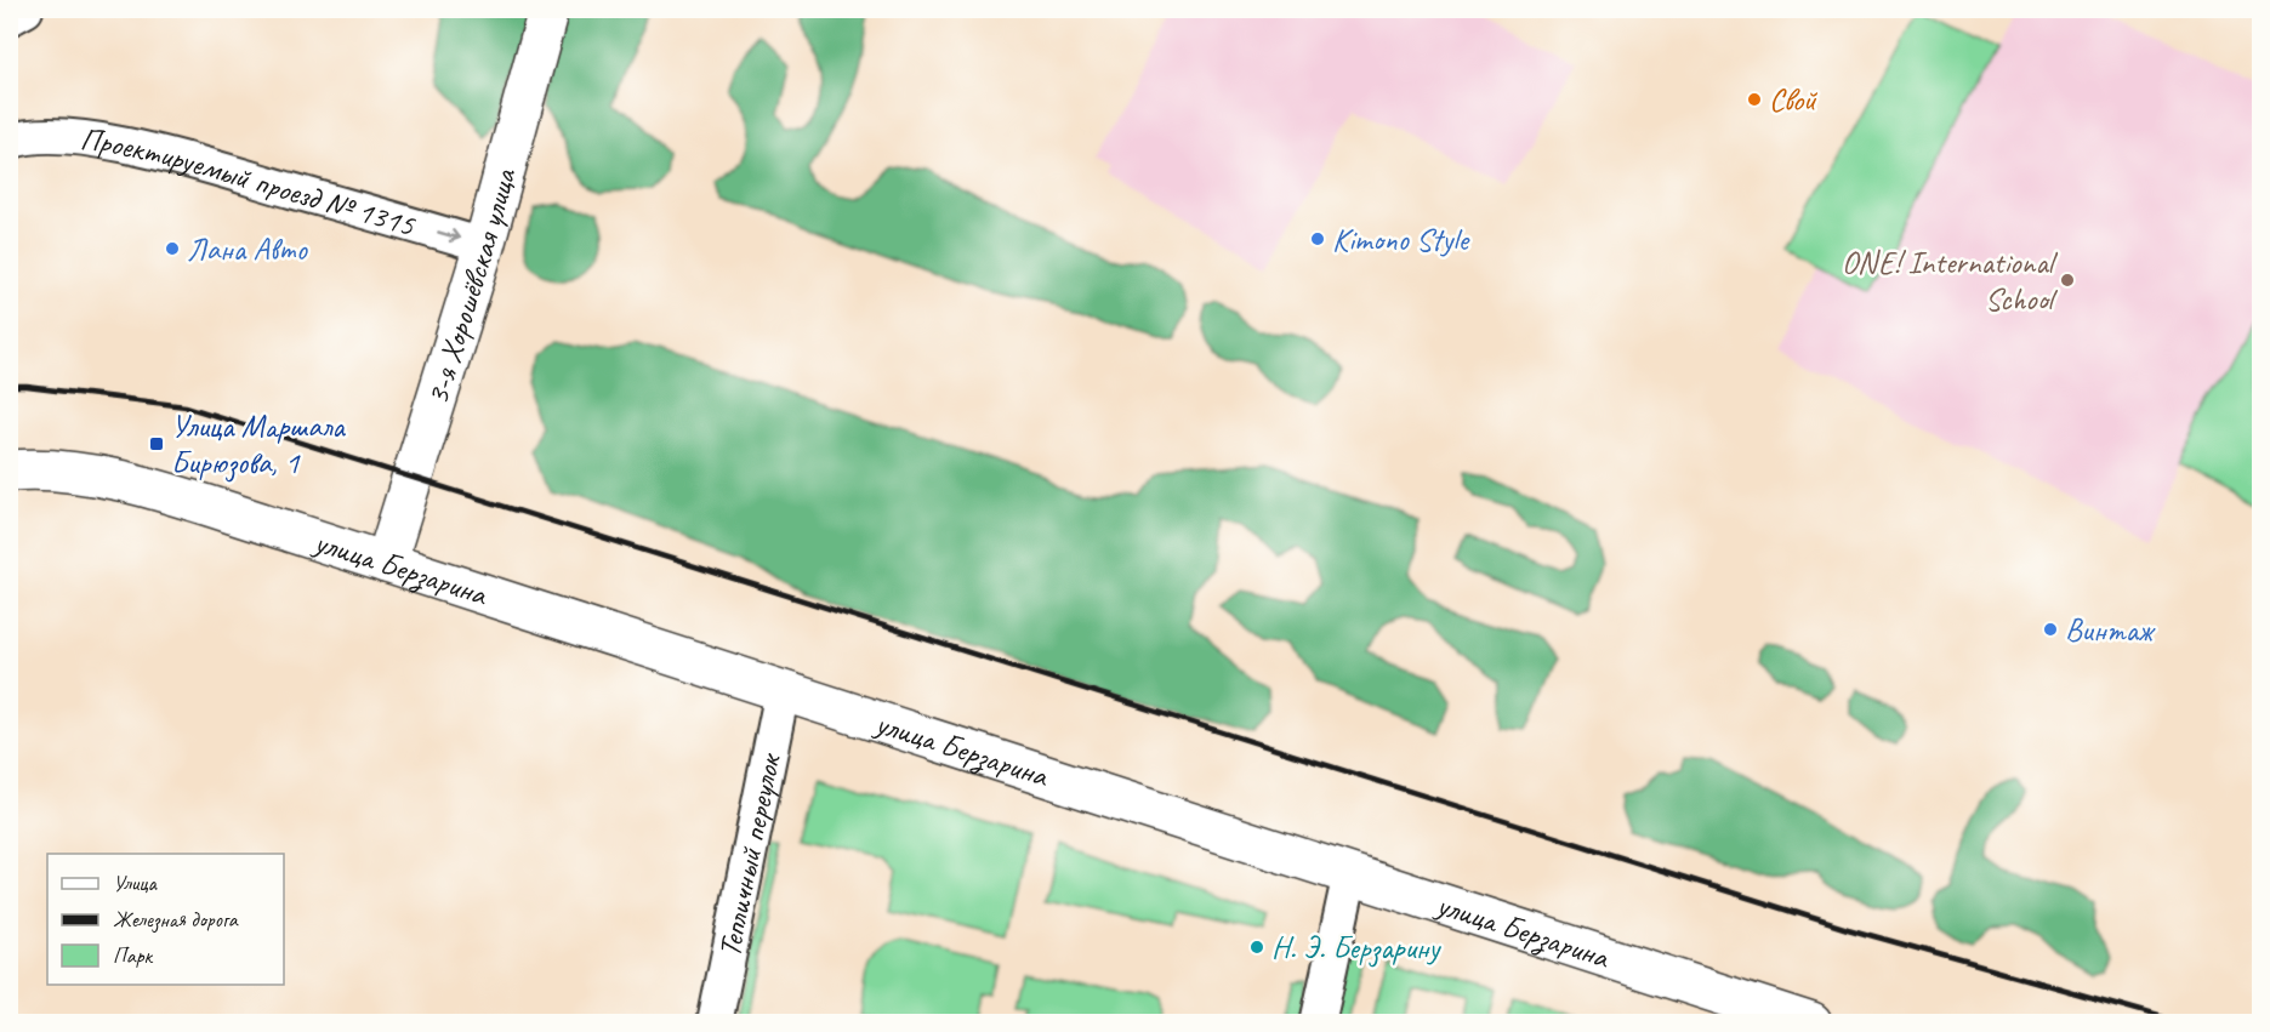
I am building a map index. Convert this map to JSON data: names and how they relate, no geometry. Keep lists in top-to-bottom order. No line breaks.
{"streets":{"street":["Проектируемый проезд № 1315","3-я Хорошёвская улица","улица Берзарина","Тепличный переулок"]},"crossings":[["Проектируемый проезд № 1315","3-я Хорошёвская улица"],["3-я Хорошёвская улица","улица Берзарина"],["улица Берзарина","Тепличный переулок"]],"one_way":["Проектируемый проезд № 1315"],"places":{"other":["Свой","Kimono Style","Лана Авто","ONE! International School","Винтаж","Н. Э. Берзарину"],"transit":["Улица Маршала Бирюзова, 1"]},"legend":["Улица","Железная дорога","Парк"]}
